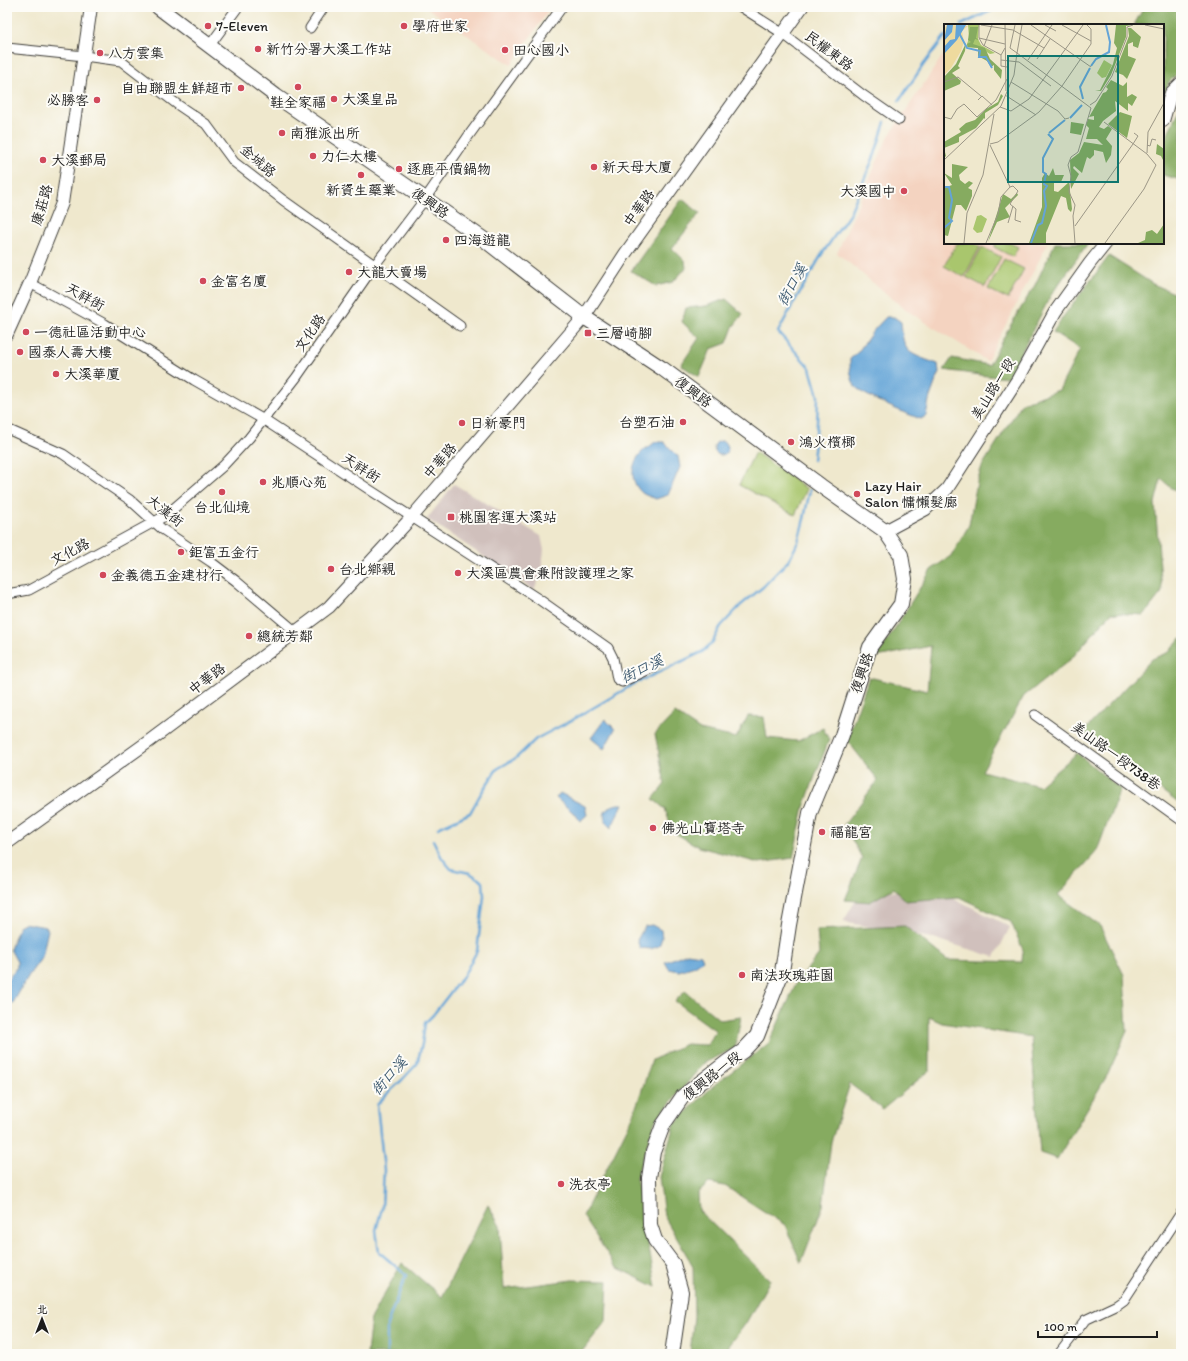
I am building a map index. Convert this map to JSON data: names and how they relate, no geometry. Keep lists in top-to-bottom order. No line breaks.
{"streets":{"main road":["復興路","復興路一段"],"street":["民權東路","金城路","康莊路","中華路","天祥街","文化路","美山路一段","大漢街","美山路一段738巷"]},"crossings":[["民權東路","中華路"],["金城路","康莊路"],["金城路","文化路"],["復興路","中華路"],["復興路","文化路"],["復興路","美山路一段"],["復興路","復興路一段"],["康莊路","天祥街"],["中華路","天祥街"],["中華路","大漢街"],["天祥街","文化路"],["文化路","大漢街"]],"water":["街口溪"],"places":{"other":["7-Eleven","學府世家","新竹分署大溪工作站","田心國小","八方雲集","鞋全家福","自由聯盟生鮮超市","大溪皇品","必勝客","南雅派出所","力仁大樓","大溪郵局","新天母大廈","逐鹿平價鍋物","新資生藥業","大溪國中","四海遊龍","大龍大賣場","金富名廈","一德社區活動中心","國泰人壽大樓","大溪華廈","台塑石油","日新豪門","鴻火檳榔","兆順心苑","台北仙境","Lazy Hair Salon 慵懶髮廊","鉅富五金行","台北鄉親","大溪區農會兼附設護理之家","金義德五金建材行","總統芳鄰","佛光山寶塔寺","福龍宮","南法玫瑰莊園","洗衣亭"],"transit":["三層崎腳","桃園客運大溪站"]},"scale_bar":"100 m","north":"top"}
